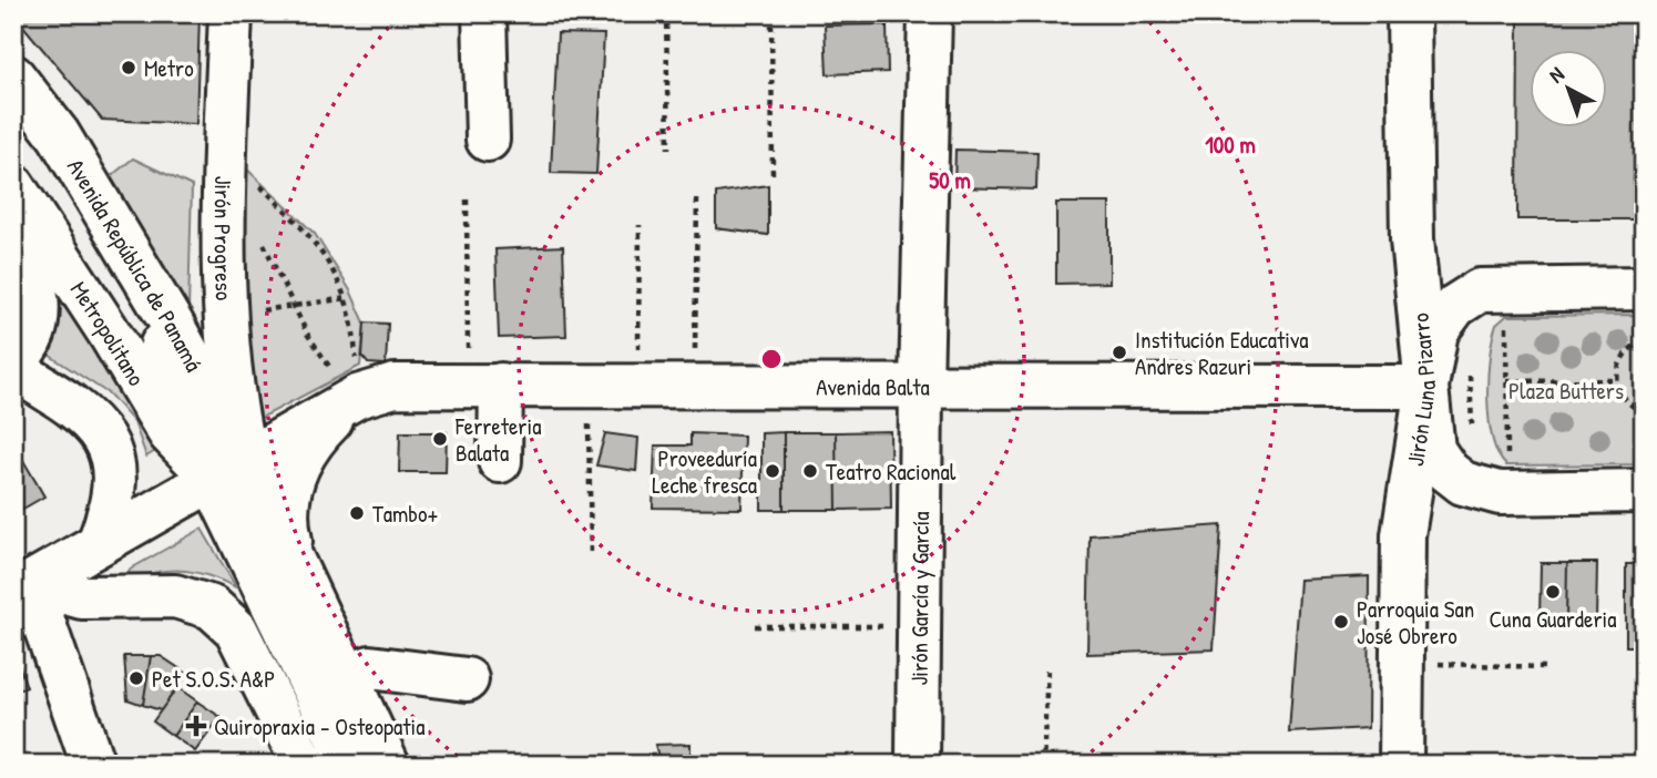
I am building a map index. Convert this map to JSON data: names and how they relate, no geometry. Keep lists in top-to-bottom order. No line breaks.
{"streets":{"main road":["Jirón Progreso","Avenida República de Panamá","Metropolitano","Avenida Balta","Jirón Luna Pizarro","Jirón García y García"]},"crossings":[["Jirón Progreso","Avenida República de Panamá"],["Jirón Progreso","Metropolitano"],["Jirón Progreso","Avenida Balta"],["Avenida República de Panamá","Metropolitano"],["Avenida República de Panamá","Avenida Balta"],["Metropolitano","Avenida Balta"],["Avenida Balta","Jirón Luna Pizarro"],["Avenida Balta","Jirón García y García"]],"parks":["Plaza Butters"],"places":{"other":["Metro","Institución Educativa Andres Razuri","Ferreteria Balata","Proveeduría Leche fresca","Teatro Racional","Tambo+","Cuna Guarderia","Parroquia San José Obrero","Pet S.O.S. A&P"],"health":["Quiropraxia - Osteopatia"]},"north":"top left","rings":["100 m","50 m"]}
